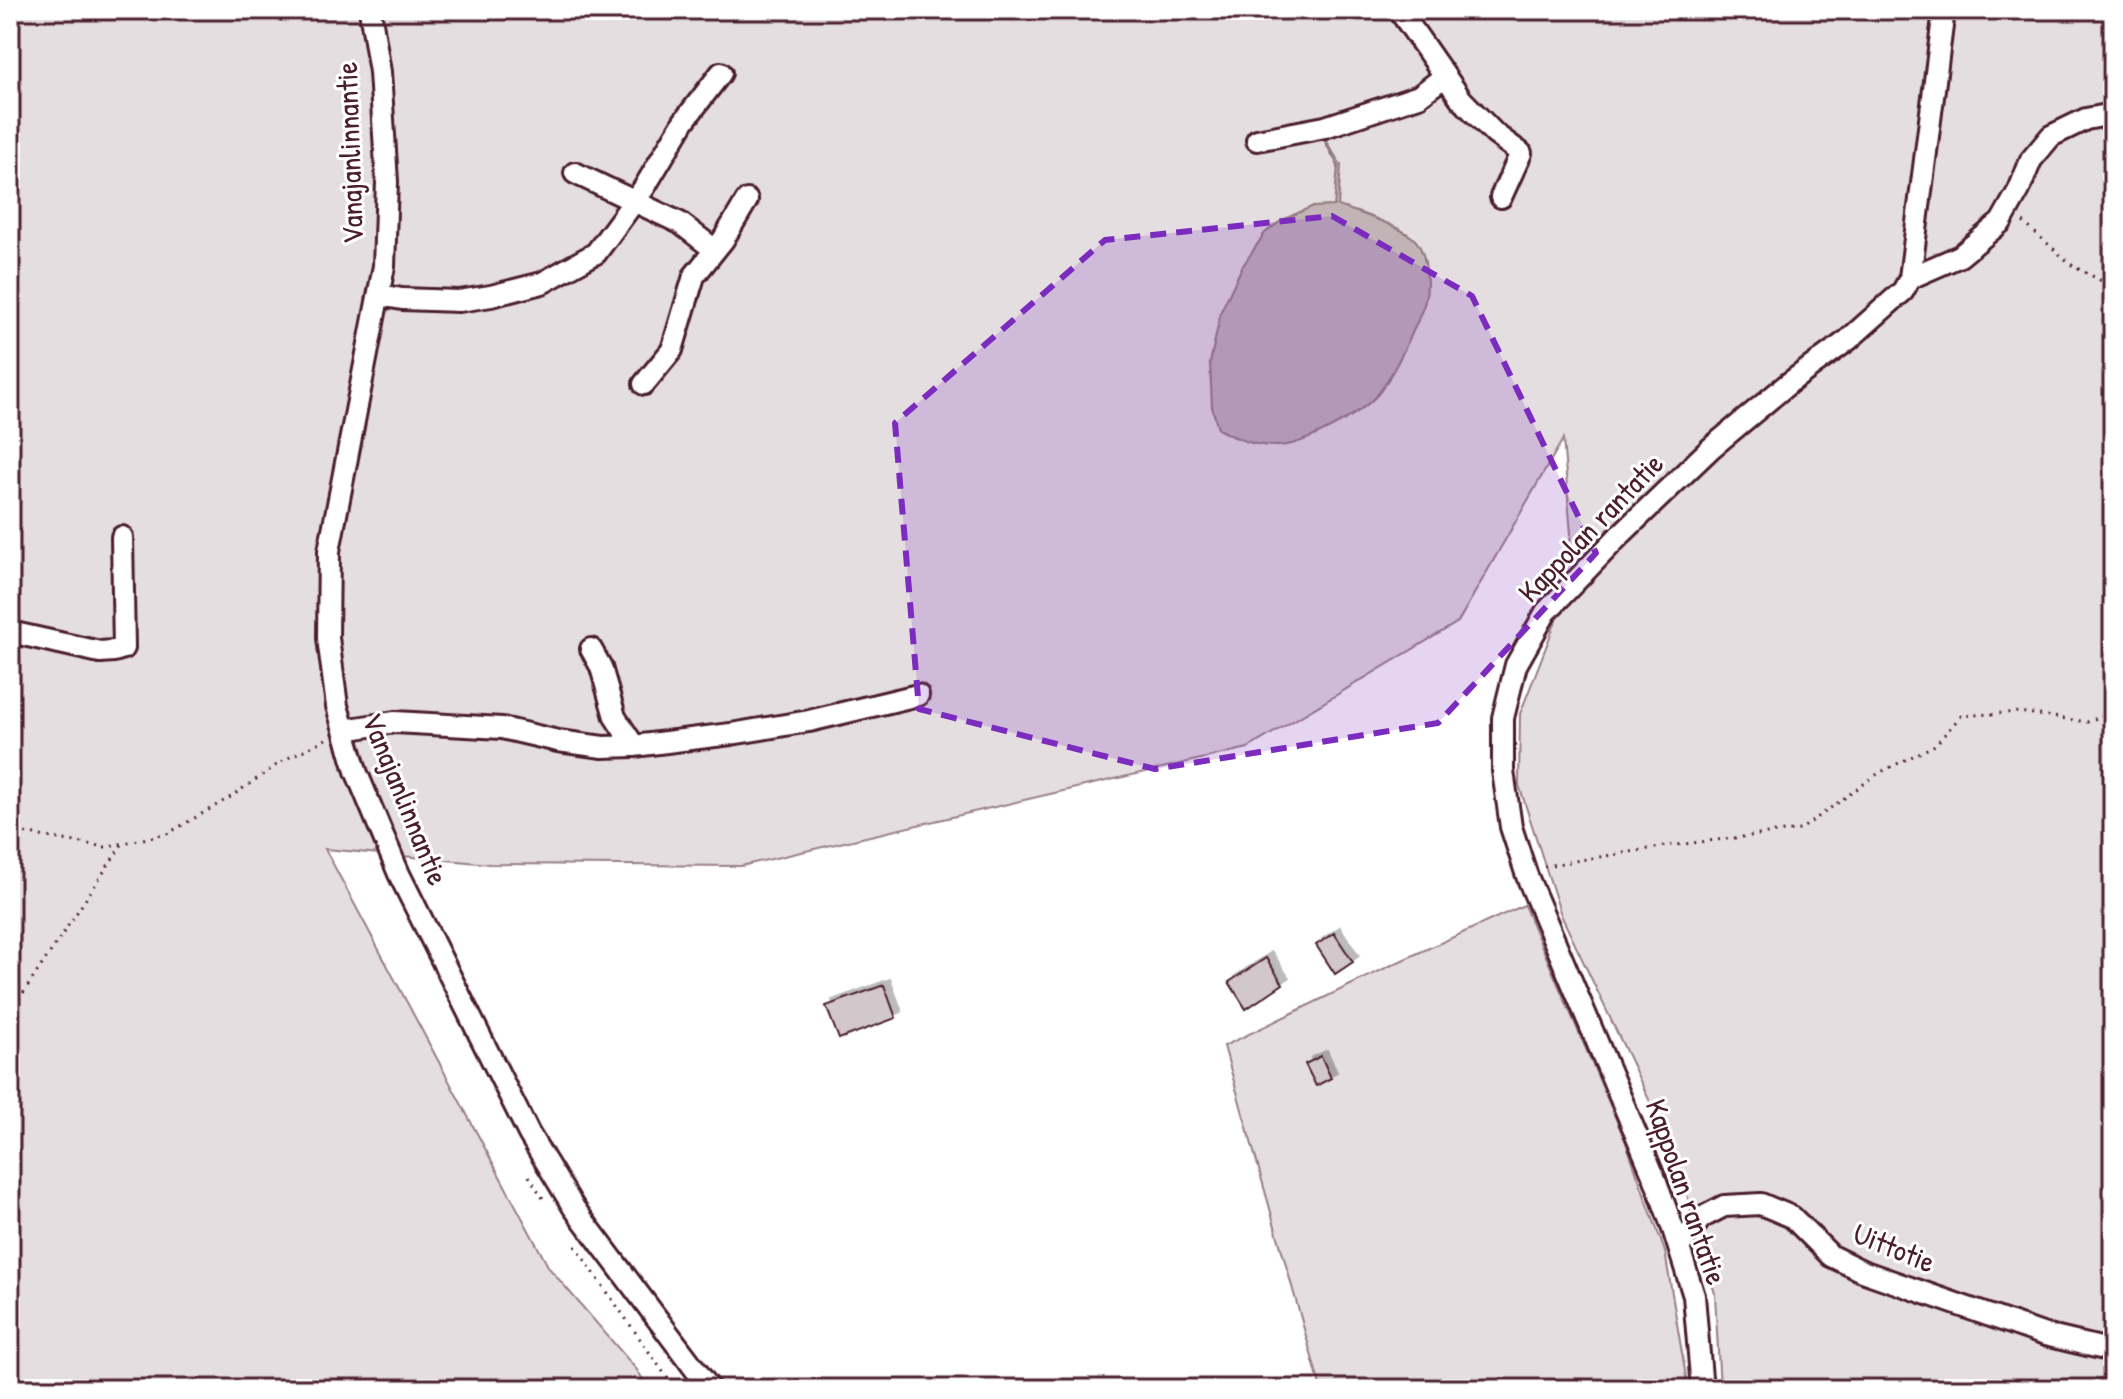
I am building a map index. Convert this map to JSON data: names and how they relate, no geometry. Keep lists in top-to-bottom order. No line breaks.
{"streets":{"street":["Vanajanlinnantie","Kappolan rantatie","Uittotie"]},"crossings":[["Kappolan rantatie","Uittotie"]]}
